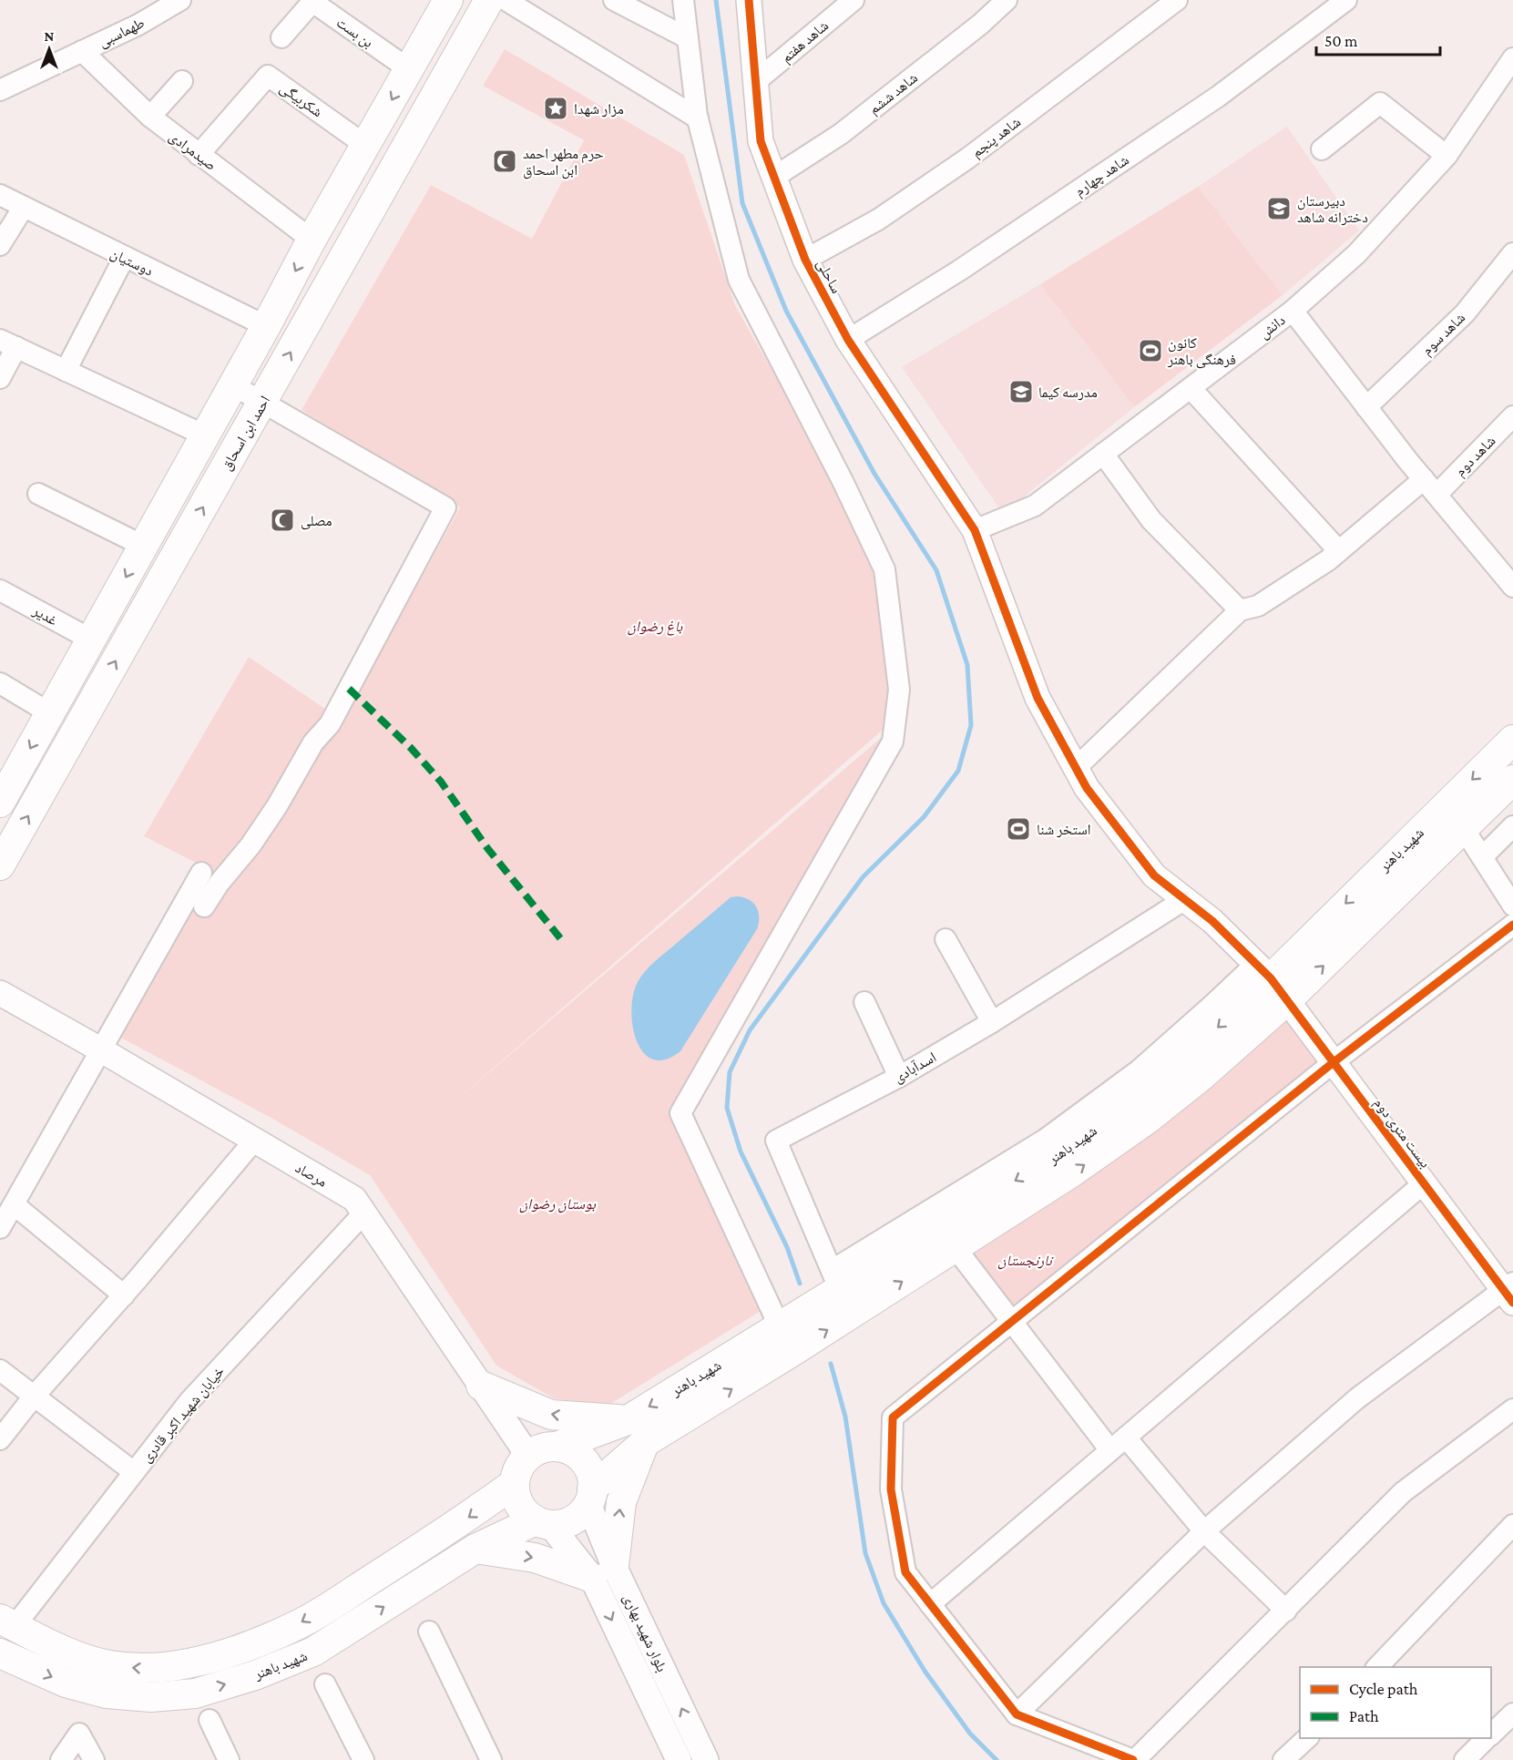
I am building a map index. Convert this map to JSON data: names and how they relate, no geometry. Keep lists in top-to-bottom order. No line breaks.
{"streets":{"main road":["احمد ابن اسحاق","شهید باهنر"],"street":["طهماسبی","بن بست","شاهد هفتم","شاهد ششم","شکربیگی","شاهد پنجم","صیدمرادی","شاهد چهارم","دوستیان","ساحلی","دانش","شاهد سوم","شاهد دوم","غدیر","اسدآبادی","بیست متری دوم","مرصاد","خیابان شهید اکبر قادری","بلوار شهید بهاری"]},"crossings":[["طهماسبی","صیدمرادی"],["شاهد هفتم","ساحلی"],["شاهد ششم","ساحلی"],["شکربیگی","صیدمرادی"],["شاهد پنجم","ساحلی"],["شاهد چهارم","ساحلی"],["ساحلی","دانش"],["ساحلی","بیست متری دوم"],["شهید باهنر","اسدآبادی"],["شهید باهنر","بیست متری دوم"],["شهید باهنر","مرصاد"],["شهید باهنر","خیابان شهید اکبر قادری"],["شهید باهنر","بلوار شهید بهاری"],["اسدآبادی","بیست متری دوم"],["مرصاد","خیابان شهید اکبر قادری"],["مرصاد","بلوار شهید بهاری"]],"parks":["باغ رضوان","بوستان رضوان","نارنجستان"],"places":{"place":["مزار شهدا"],"mosque":["حرم مطهر احمد ابن اسحاق","مصلی"],"school or university":["دبیرستان دخترانه شاهد","مدرسه کیما"],"sports":["کانون فرهنگی باهنر","استخر شنا"]},"legend":["Cycle path","Path"],"scale_bar":"50 m","north":"top"}
